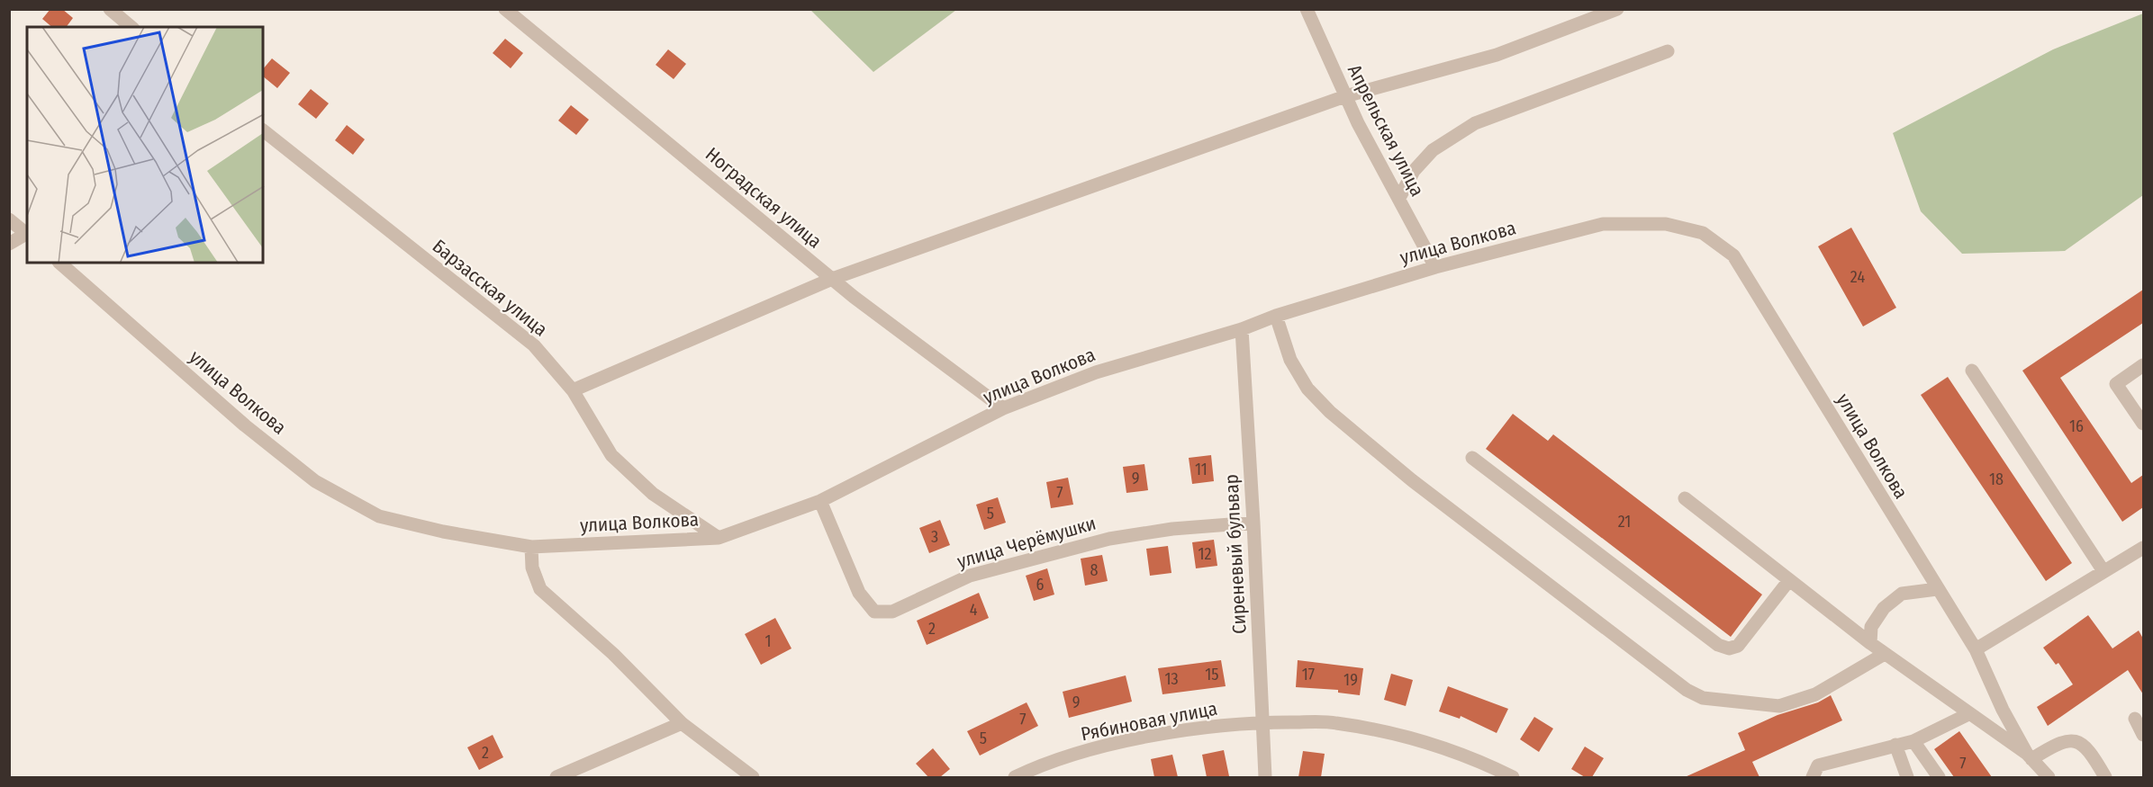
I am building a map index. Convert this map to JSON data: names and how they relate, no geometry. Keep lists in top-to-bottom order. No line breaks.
{"streets":{"street":["Апрельская улица","Ноградская улица","улица Волкова","Барзасская улица","улица Черёмушки","Сиреневый бульвар","Рябиновая улица"]},"crossings":[["Апрельская улица","улица Волкова"],["Ноградская улица","улица Волкова"],["улица Волкова","Барзасская улица"],["улица Волкова","улица Черёмушки"],["улица Волкова","Сиреневый бульвар"],["улица Черёмушки","Сиреневый бульвар"],["Сиреневый бульвар","Рябиновая улица"]],"house_numbers":["24","16","11","9","18","7","5","21","3","12","8","6","4","2","1","15","17","13","19","9","7","5","2","7"]}
